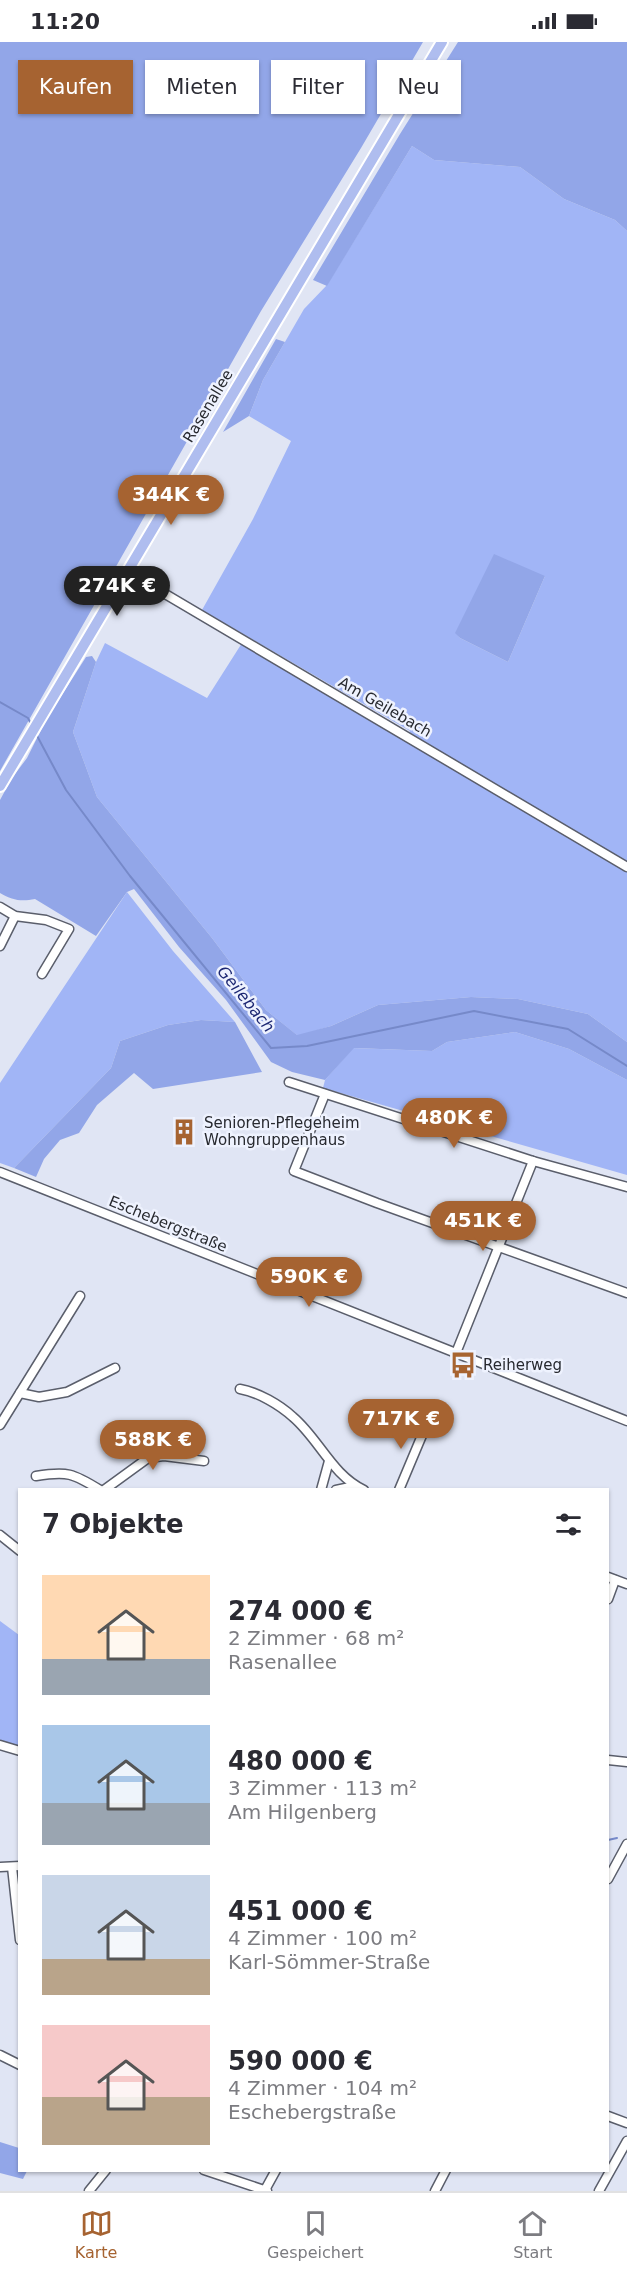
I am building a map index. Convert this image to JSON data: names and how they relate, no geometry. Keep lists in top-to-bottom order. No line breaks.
{"streets":{"main road":["Rasenallee"],"street":["Am Geilebach","Eschebergstraße"]},"crossings":[["Rasenallee","Am Geilebach"]],"water":["Geilebach"],"places":{"building":["Senioren-Pflegeheim Wohngruppenhaus"],"bus stop":["Reiherweg"]},"page":{"status":"11:20","chip":["Kaufen","Mieten","Filter","Neu"],"price":["344K €","274K €","480K €","451K €","590K €","717K €","588K €"],"heading":"7 Objekte","list":[{"name":"274 000 €","note":"2 Zimmer · 68 m² · Rasenallee"},{"name":"480 000 €","note":"3 Zimmer · 113 m² · Am Hilgenberg"},{"name":"451 000 €","note":"4 Zimmer · 100 m² · Karl-Sömmer-Straße"},{"name":"590 000 €","note":"4 Zimmer · 104 m² · Eschebergstraße"}],"tabs":["Karte","Gespeichert","Start"]}}
